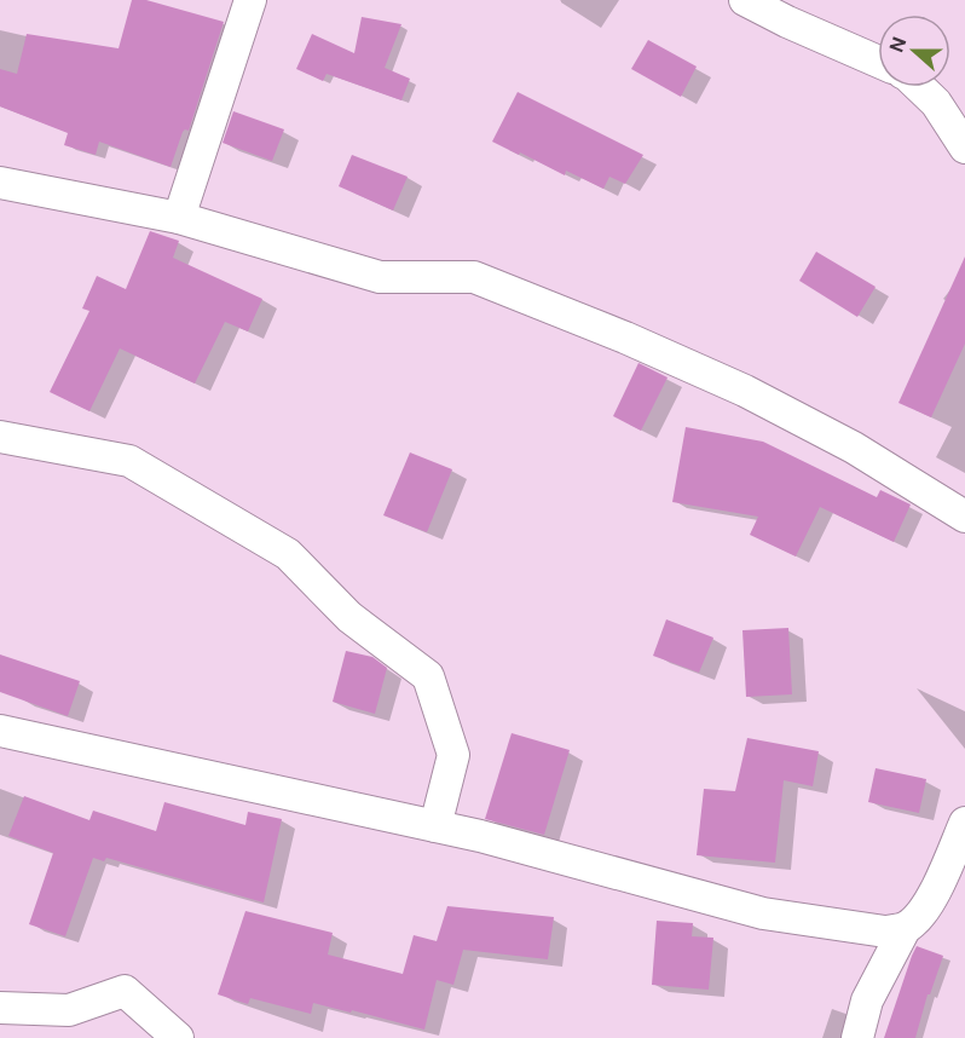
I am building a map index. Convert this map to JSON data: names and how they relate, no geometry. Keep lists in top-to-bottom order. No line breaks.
{"north":"left"}
